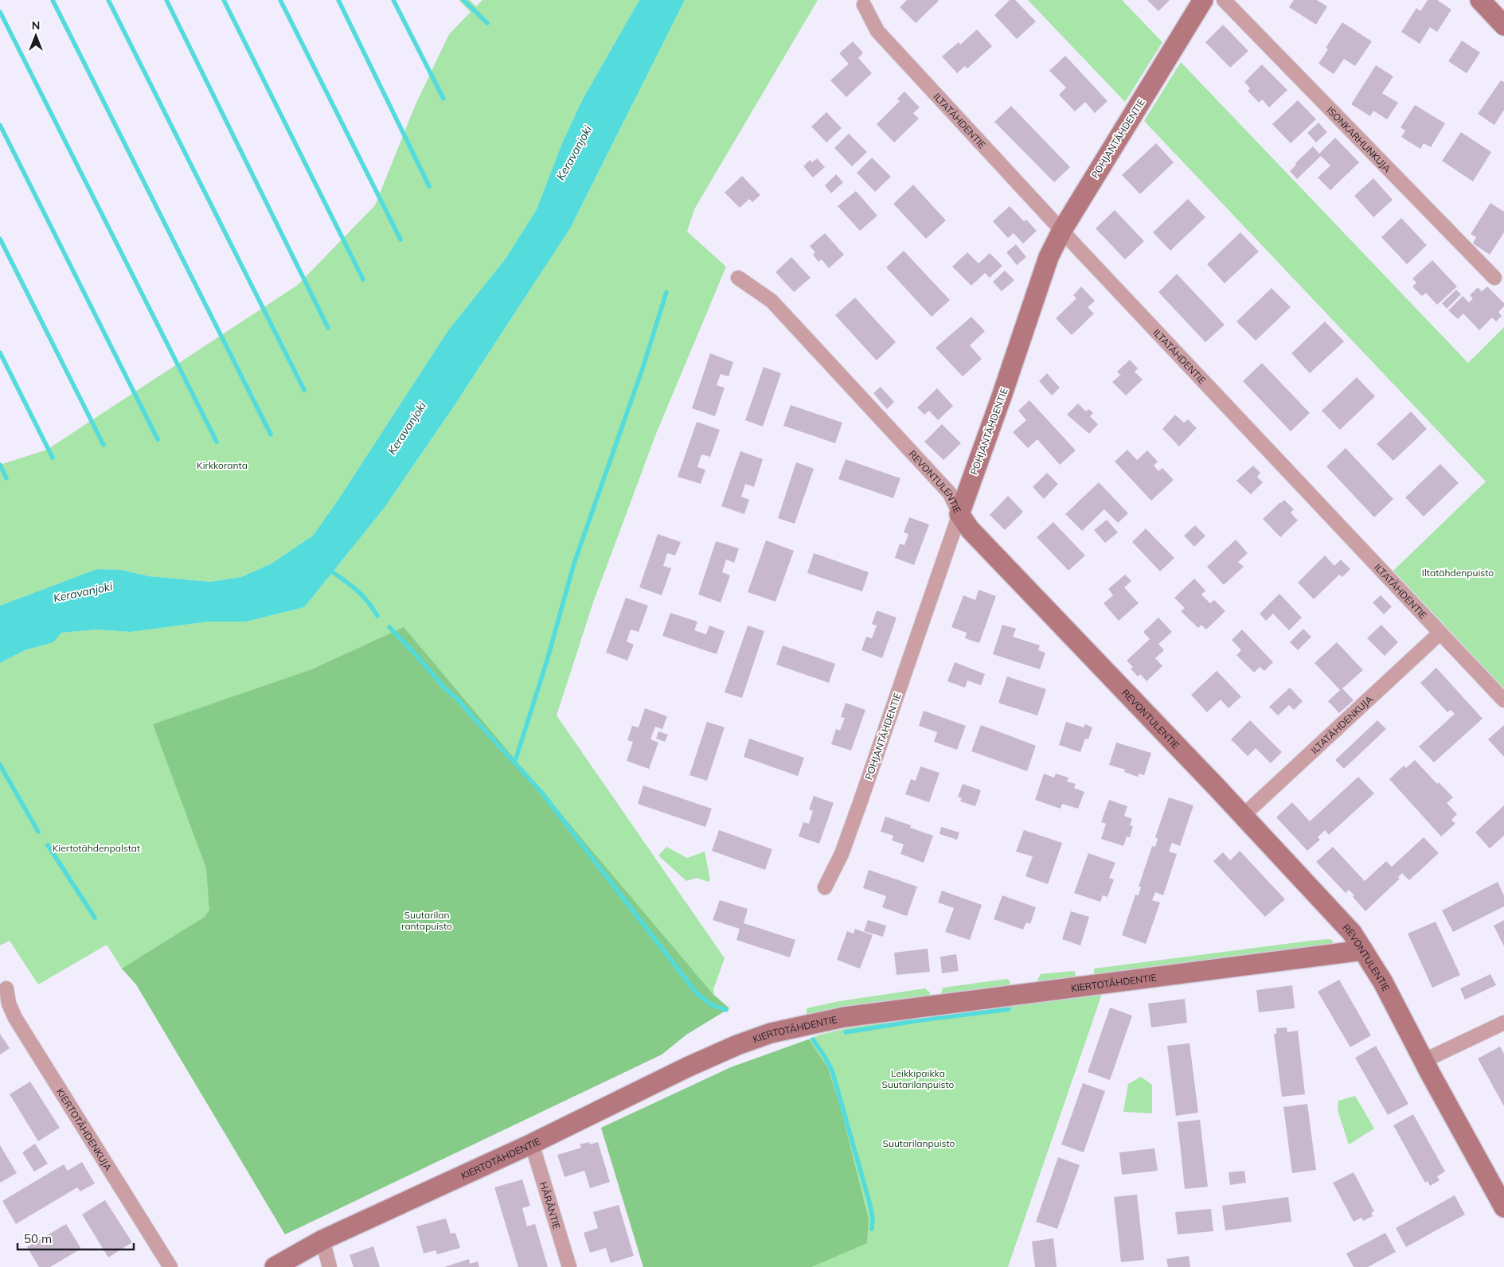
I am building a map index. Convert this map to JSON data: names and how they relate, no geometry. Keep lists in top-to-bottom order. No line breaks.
{"streets":{"street":["ILTATÄHDENTIE","POHJANTÄHDENTIE","ISONKARHUNKUJA","REVONTULENTIE","ILTATÄHDENKUJA","KIERTOTÄHDENTIE","KIERTOTÄHDENKUJA","HÄRÄNTIE"]},"crossings":[["ILTATÄHDENTIE","POHJANTÄHDENTIE"],["ILTATÄHDENTIE","ILTATÄHDENKUJA"],["POHJANTÄHDENTIE","REVONTULENTIE"],["REVONTULENTIE","ILTATÄHDENKUJA"],["REVONTULENTIE","KIERTOTÄHDENTIE"],["KIERTOTÄHDENTIE","HÄRÄNTIE"]],"water":["Keravanjoki"],"parks":["Kirkkoranta","Iltatähdenpuisto","Kiertotähdenpalstat","Suutarilan rantapuisto","Leikkipaikka Suutarilanpuisto","Suutarilanpuisto"],"scale_bar":"50 m","north":"top"}
